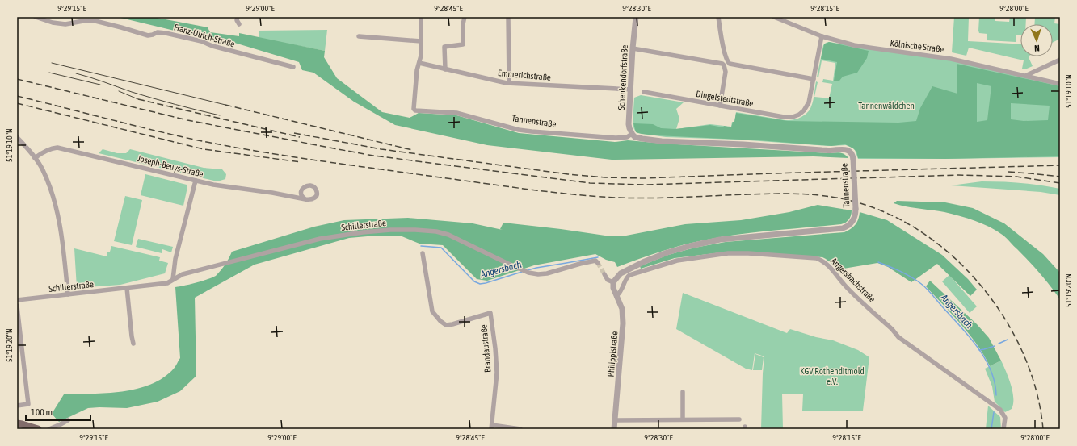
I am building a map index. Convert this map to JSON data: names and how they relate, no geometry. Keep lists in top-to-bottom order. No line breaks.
{"streets":{"street":["Franz-Ulrich-Straße","Kölnische Straße","Emmerichstraße","Schenkendorfstraße","Dingelstedtstraße","Tannenstraße","Joseph-Beuys-Straße","Schillerstraße","Angersbachstraße","Brandaustraße","Philippistraße"]},"crossings":[["Emmerichstraße","Schenkendorfstraße"],["Emmerichstraße","Tannenstraße"],["Schenkendorfstraße","Tannenstraße"],["Tannenstraße","Philippistraße"],["Angersbachstraße","Philippistraße"]],"water":["Angersbach"],"parks":["Tannenwäldchen","KGV Rothenditmold e.V."],"scale_bar":"100 m","north":"bottom","coordinates":["9°29'15\"E","9°29'00\"E","9°28'45\"E","9°28'30\"E","9°28'15\"E","9°28'00\"E","51°19'10\"N","51°19'20\"N"]}
